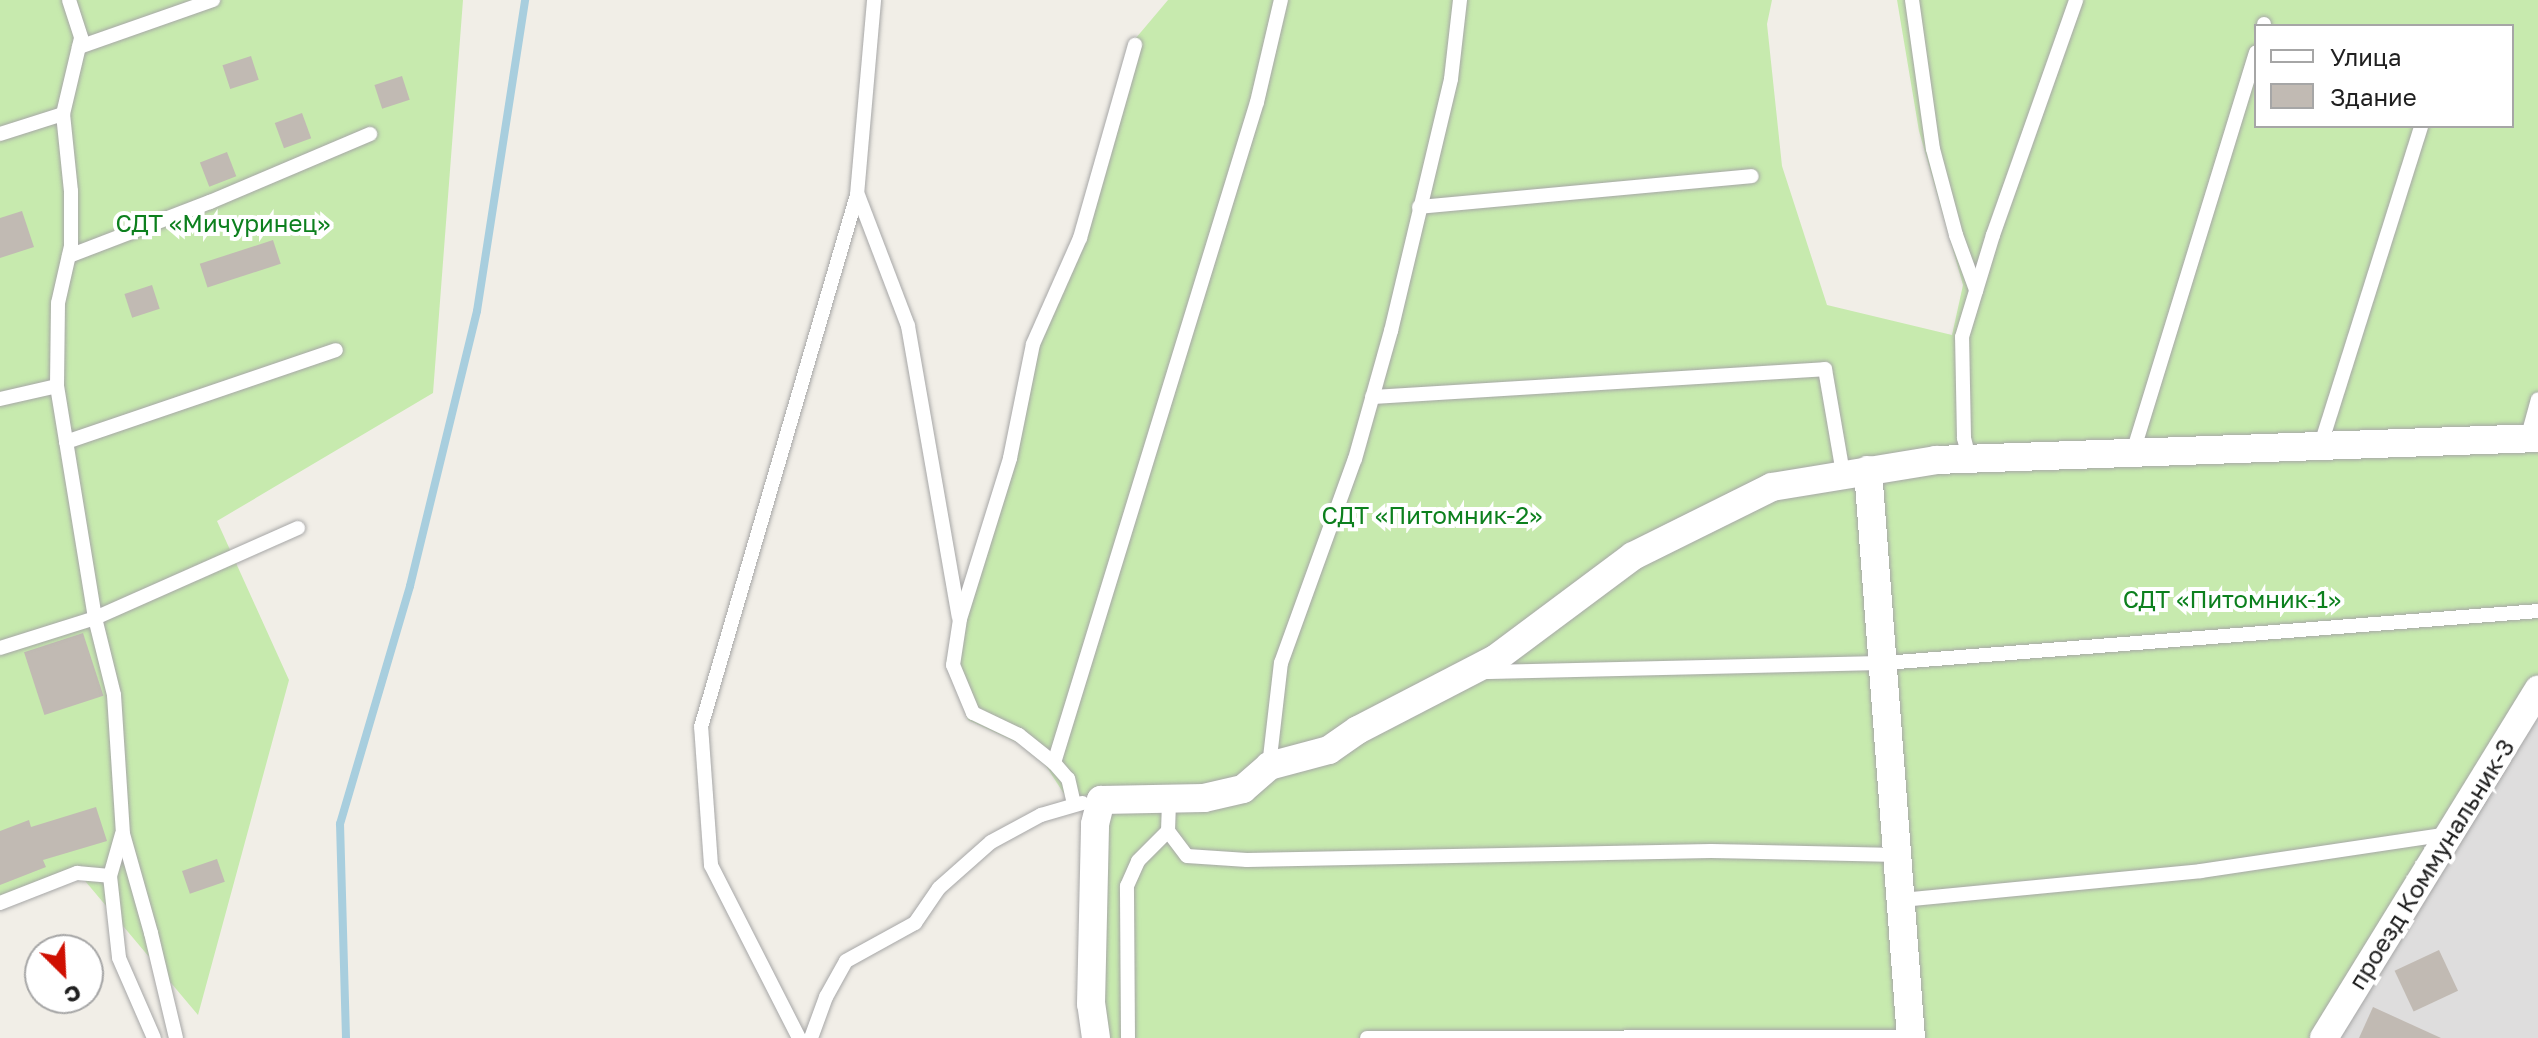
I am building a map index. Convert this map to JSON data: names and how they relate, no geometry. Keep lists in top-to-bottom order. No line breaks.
{"streets":{"street":["проезд Коммунальник-3"]},"parks":["СДТ «Мичуринец»","СДТ «Питомник-2»","СДТ «Питомник-1»"],"legend":["Улица","Здание"],"north":"bottom right"}
